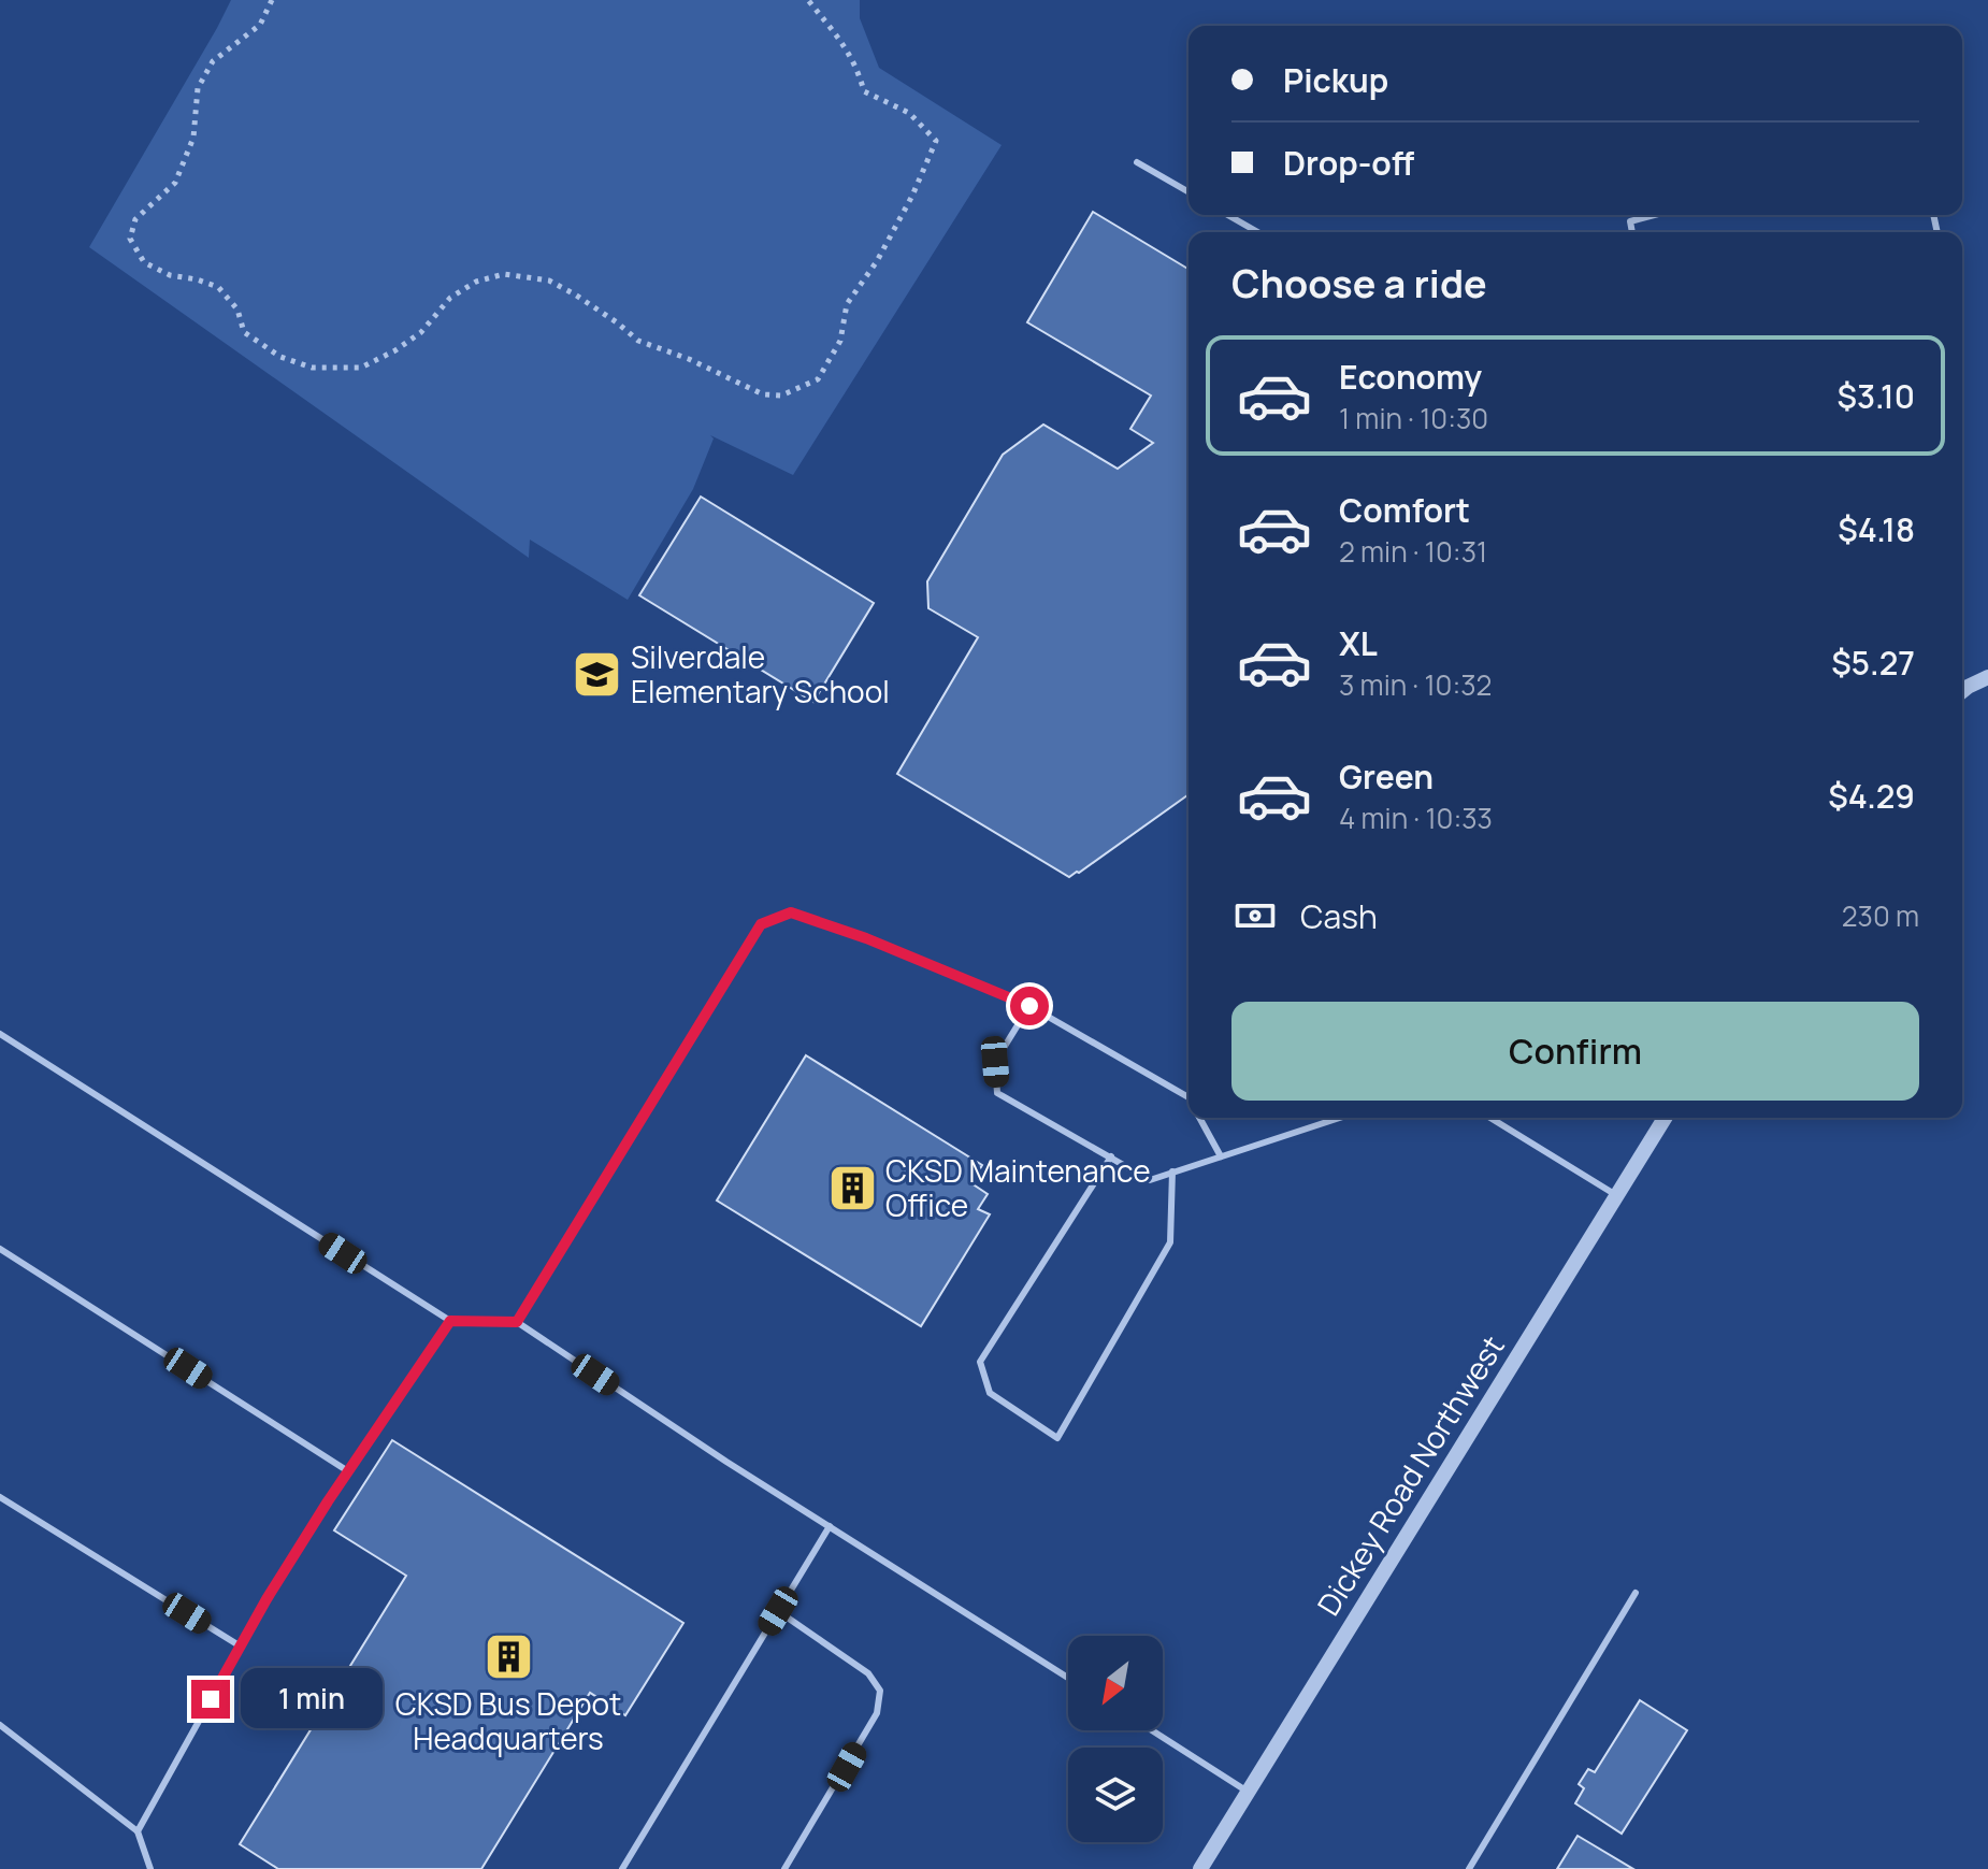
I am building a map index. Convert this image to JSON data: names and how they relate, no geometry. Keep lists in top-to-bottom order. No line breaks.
{"streets":{"street":["Dickey Road Northwest"]},"places":{"school or university":["Silverdale Elementary School"],"building":["CKSD Maintenance Office","CKSD Bus Depot Headquarters"]},"north":"bottom left","page":{"banner":["Pickup","Drop-off"],"heading":"Choose a ride","list":[{"name":"Economy","note":"1 min · 10:30","value":"$3.10"},{"name":"Comfort","note":"2 min · 10:31","value":"$4.18"},{"name":"XL","note":"3 min · 10:32","value":"$5.27"},{"name":"Green","note":"4 min · 10:33","value":"$4.29"}],"pay":["Cash","230 m"],"buttons":"Confirm","bubble":"1 min"}}
